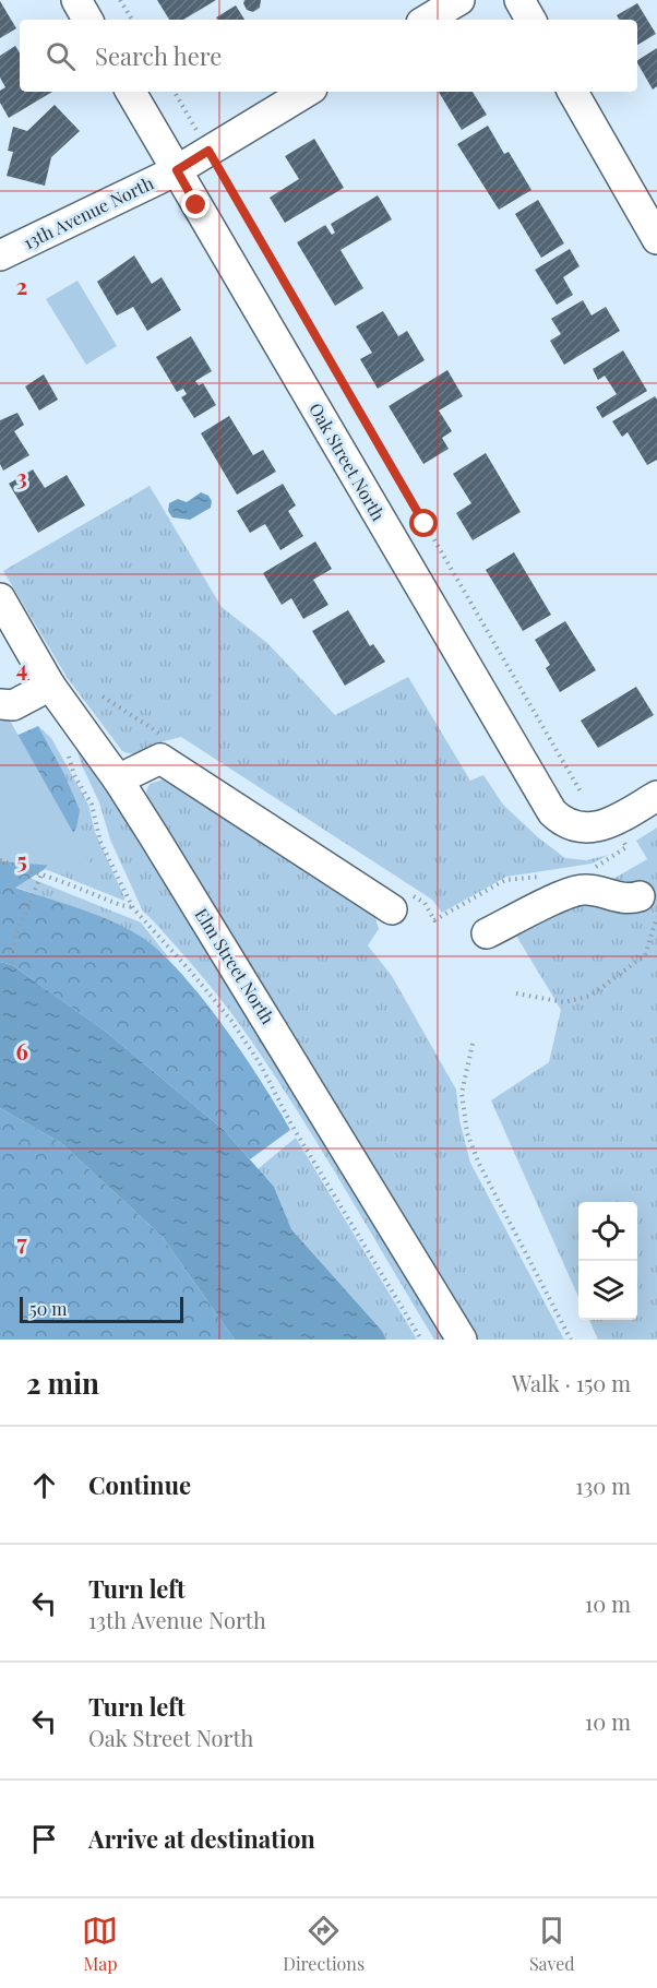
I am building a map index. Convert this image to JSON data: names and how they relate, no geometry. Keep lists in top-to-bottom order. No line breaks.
{"streets":{"street":["13th Avenue North","Oak Street North","Elm Street North"]},"crossings":[["13th Avenue North","Oak Street North"]],"scale_bar":"50 m","page":{"search":"Search here","scale":"50 m","heading":["2 min","Walk · 150 m"],"list":[["Continue","130 m"],["Turn left","13th Avenue North","10 m"],["Turn left","Oak Street North","10 m"],"Arrive at destination"],"nav":["Map","Directions","Saved"]},"grid":{"rows":["2","3","4","5","6","7"]}}
